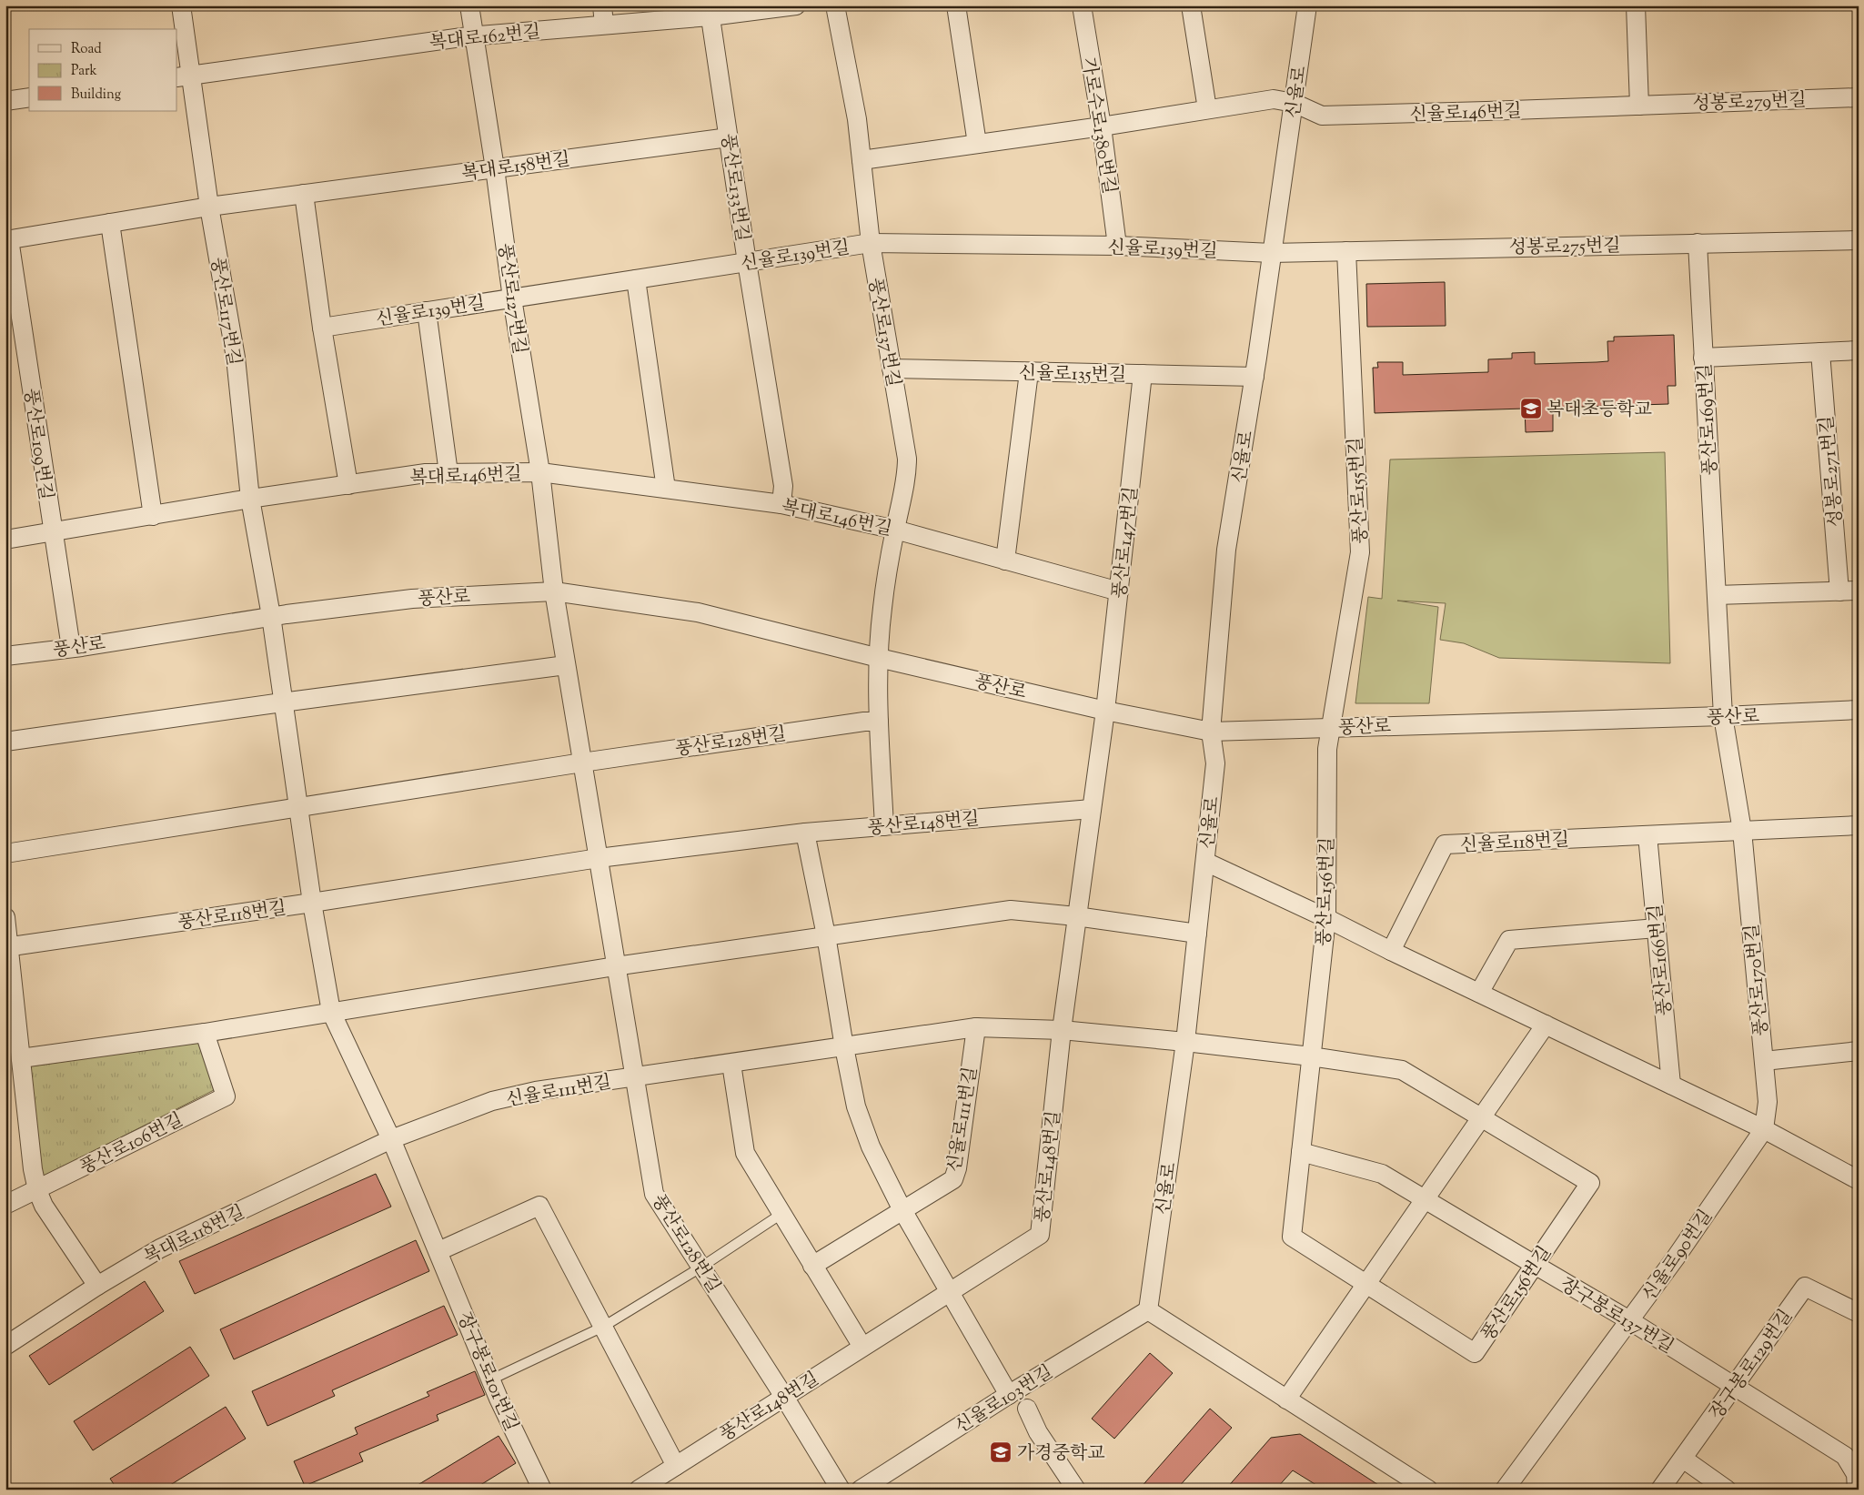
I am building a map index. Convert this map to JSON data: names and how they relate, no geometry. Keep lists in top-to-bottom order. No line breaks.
{"streets":{"street":["복대로162번길","신율로","성봉로279번길","신율로146번길","가로수로1380번길","복대로158번길","풍산로133번길","성봉로275번길","신율로139번길","풍산로127번길","풍산로117번길","풍산로137번길","신율로135번길","풍산로169번길","풍산로109번길","성봉로271번길","복대로146번길","풍산로155번길","풍산로147번길","풍산로","풍산로128번길","풍산로148번길","신율로118번길","풍산로156번길","풍산로118번길","풍산로166번길","풍산로170번길","신율로111번길","풍산로106번길","복대로118번길","신율로90번길","장구봉로137번길","장구봉로129번길","장구봉로101번길","신율로103번길"]},"crossings":[["복대로162번길","풍산로133번길"],["복대로162번길","풍산로127번길"],["복대로162번길","풍산로117번길"],["신율로","신율로146번길"],["신율로","성봉로275번길"],["신율로","신율로139번길"],["신율로","신율로135번길"],["신율로","풍산로"],["신율로","신율로111번길"],["신율로","신율로103번길"],["성봉로279번길","신율로146번길"],["신율로146번길","가로수로1380번길"],["신율로146번길","풍산로137번길"],["가로수로1380번길","신율로139번길"],["복대로158번길","풍산로133번길"],["복대로158번길","풍산로127번길"],["복대로158번길","풍산로117번길"],["복대로158번길","풍산로109번길"],["풍산로133번길","신율로139번길"],["풍산로133번길","복대로146번길"],["성봉로275번길","신율로139번길"],["성봉로275번길","풍산로169번길"],["성봉로275번길","풍산로155번길"],["신율로139번길","풍산로127번길"],["신율로139번길","풍산로137번길"],["풍산로127번길","복대로146번길"],["풍산로127번길","풍산로"],["풍산로127번길","풍산로128번길"],["풍산로117번길","복대로146번길"],["풍산로117번길","풍산로"],["풍산로117번길","풍산로118번길"],["풍산로137번길","신율로135번길"],["풍산로137번길","복대로146번길"],["풍산로137번길","풍산로"],["신율로135번길","풍산로147번길"],["풍산로169번길","풍산로"],["풍산로169번길","풍산로170번길"],["풍산로109번길","복대로146번길"],["풍산로109번길","풍산로"],["복대로146번길","풍산로147번길"],["풍산로155번길","풍산로"],["풍산로155번길","풍산로156번길"],["풍산로147번길","풍산로"],["풍산로147번길","풍산로148번길"],["풍산로","풍산로128번길"],["풍산로","풍산로148번길"],["풍산로","풍산로156번길"],["풍산로","풍산로118번길"],["풍산로","풍산로170번길"],["풍산로128번길","풍산로148번길"],["풍산로128번길","풍산로118번길"],["풍산로128번길","신율로111번길"],["풍산로148번길","신율로111번길"],["신율로118번길","풍산로166번길"],["풍산로156번길","신율로111번길"],["풍산로156번길","장구봉로137번길"],["풍산로118번길","신율로111번길"],["풍산로118번길","복대로118번길"],["풍산로118번길","장구봉로101번길"],["풍산로170번길","신율로90번길"],["신율로111번길","복대로118번길"],["신율로111번길","장구봉로101번길"],["복대로118번길","장구봉로101번길"],["신율로90번길","장구봉로137번길"],["장구봉로137번길","장구봉로129번길"]],"places":{"school or university":["복대초등학교","가경중학교"]},"legend":["Road","Park","Building"]}
